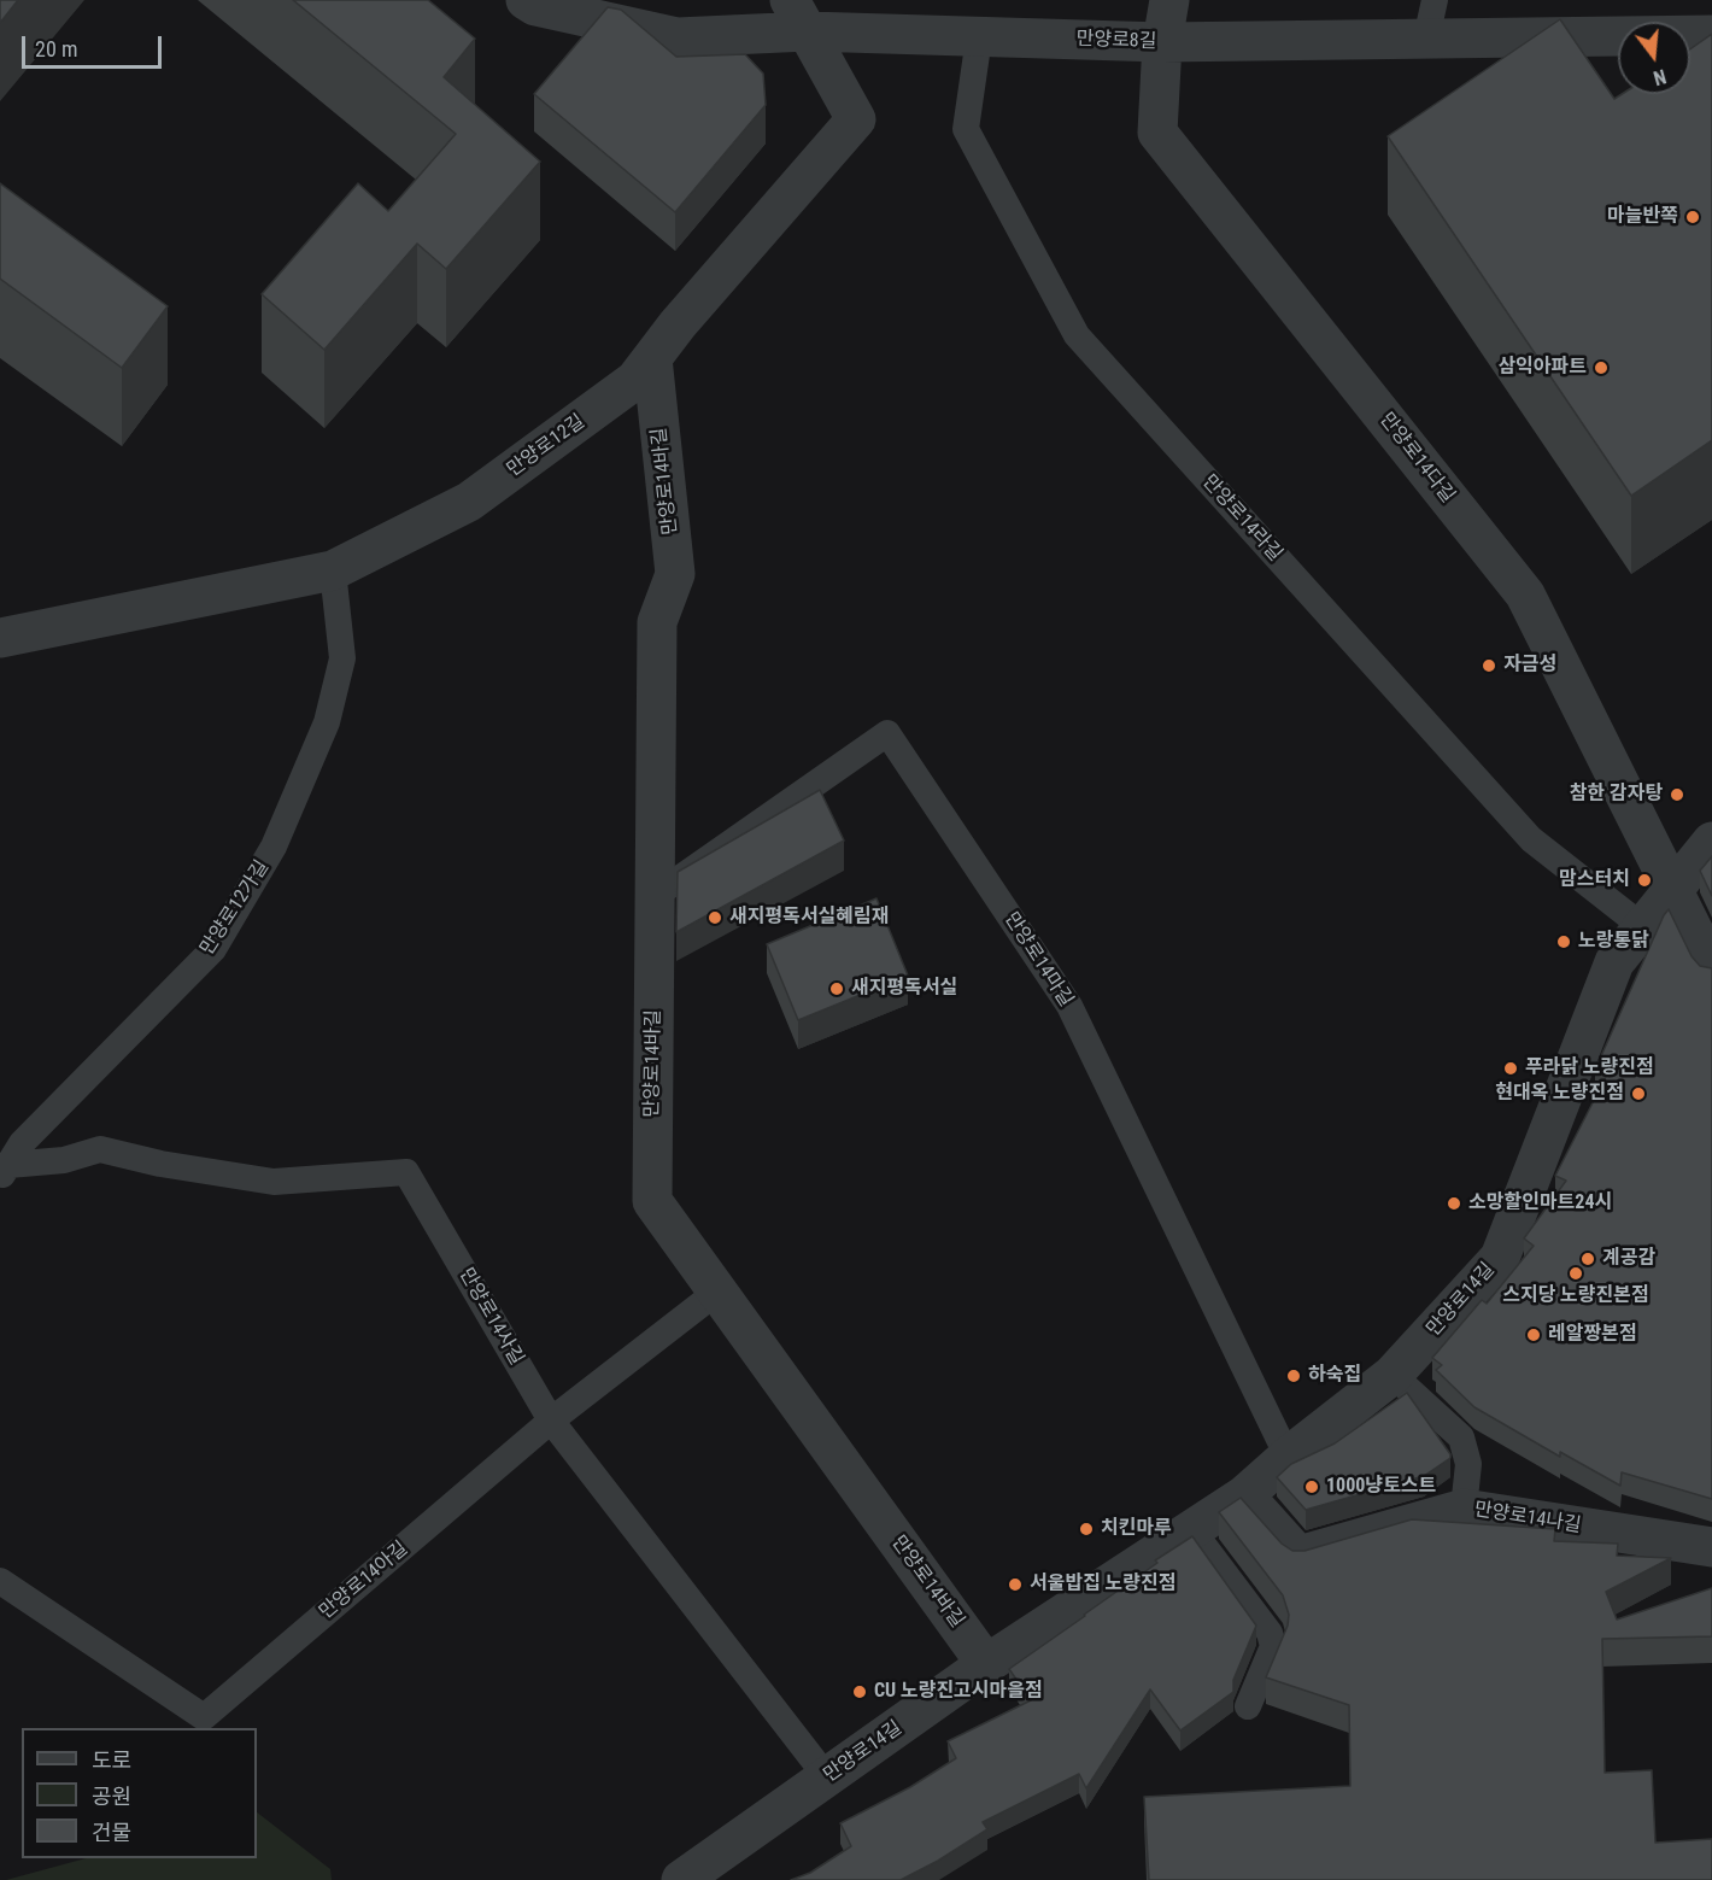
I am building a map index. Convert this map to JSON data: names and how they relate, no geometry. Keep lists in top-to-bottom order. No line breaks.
{"streets":{"street":["만양로8길","만양로12길","만양로14다길","만양로14바길","만양로14길","만양로14나길"],"lane":["만양로14라길","만양로12가길","만양로14마길","만양로14사길","만양로14아길"]},"crossings":[["만양로8길","만양로12길"],["만양로8길","만양로14다길"],["만양로8길","만양로14라길"],["만양로12길","만양로14바길"],["만양로12길","만양로12가길"],["만양로14다길","만양로14길"],["만양로14바길","만양로14마길"],["만양로14바길","만양로14길"],["만양로14바길","만양로14아길"],["만양로14라길","만양로14길"],["만양로12가길","만양로14사길"],["만양로14마길","만양로14길"],["만양로14길","만양로14사길"],["만양로14길","만양로14나길"],["만양로14사길","만양로14아길"]],"places":["마늘반쪽","삼익아파트","자금성","참한 감자탕","맘스터치","새지평독서실혜림재","노랑통닭","새지평독서실","푸라닭 노량진점","현대옥 노량진점","소망할인마트24시","계공감","스지당 노량진본점","레알짱본점","하숙집","1000냥토스트","치킨마루","서울밥집 노량진점","CU 노량진고시마을점"],"legend":["도로","공원","건물"],"scale_bar":"20 m","north":"bottom"}
